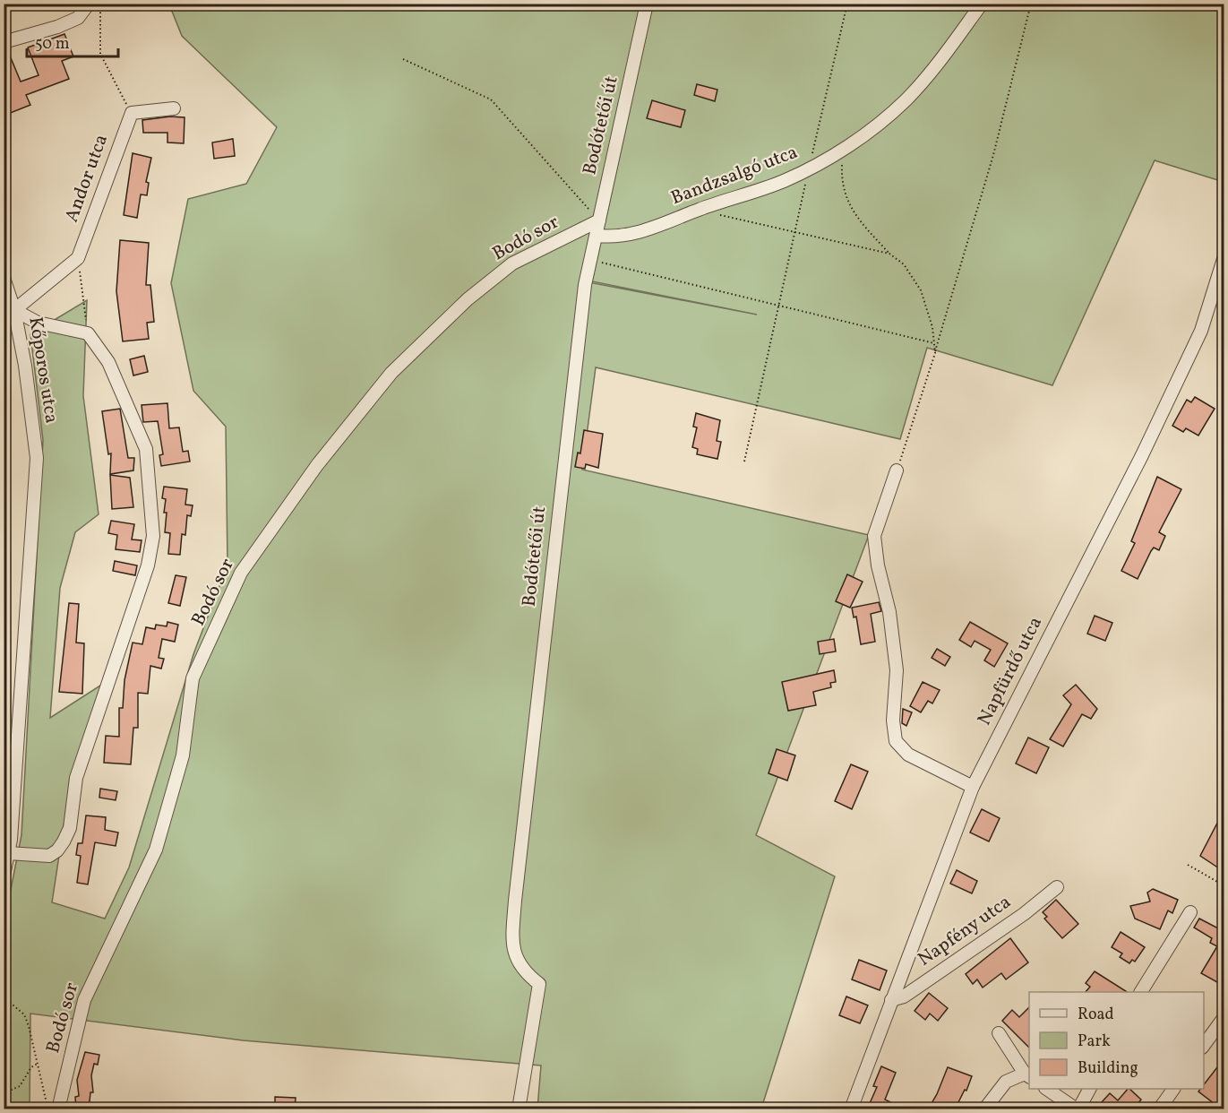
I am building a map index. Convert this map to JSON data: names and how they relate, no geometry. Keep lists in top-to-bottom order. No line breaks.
{"streets":{"street":["Bodótetői út","Bandzsalgó utca","Andor utca","Bodó sor","Kőporos utca","Napfürdő utca","Napfény utca"]},"crossings":[["Bodótetői út","Bandzsalgó utca"],["Bodótetői út","Bodó sor"],["Napfürdő utca","Napfény utca"]],"legend":["Road","Park","Building"],"scale_bar":"50 m"}
